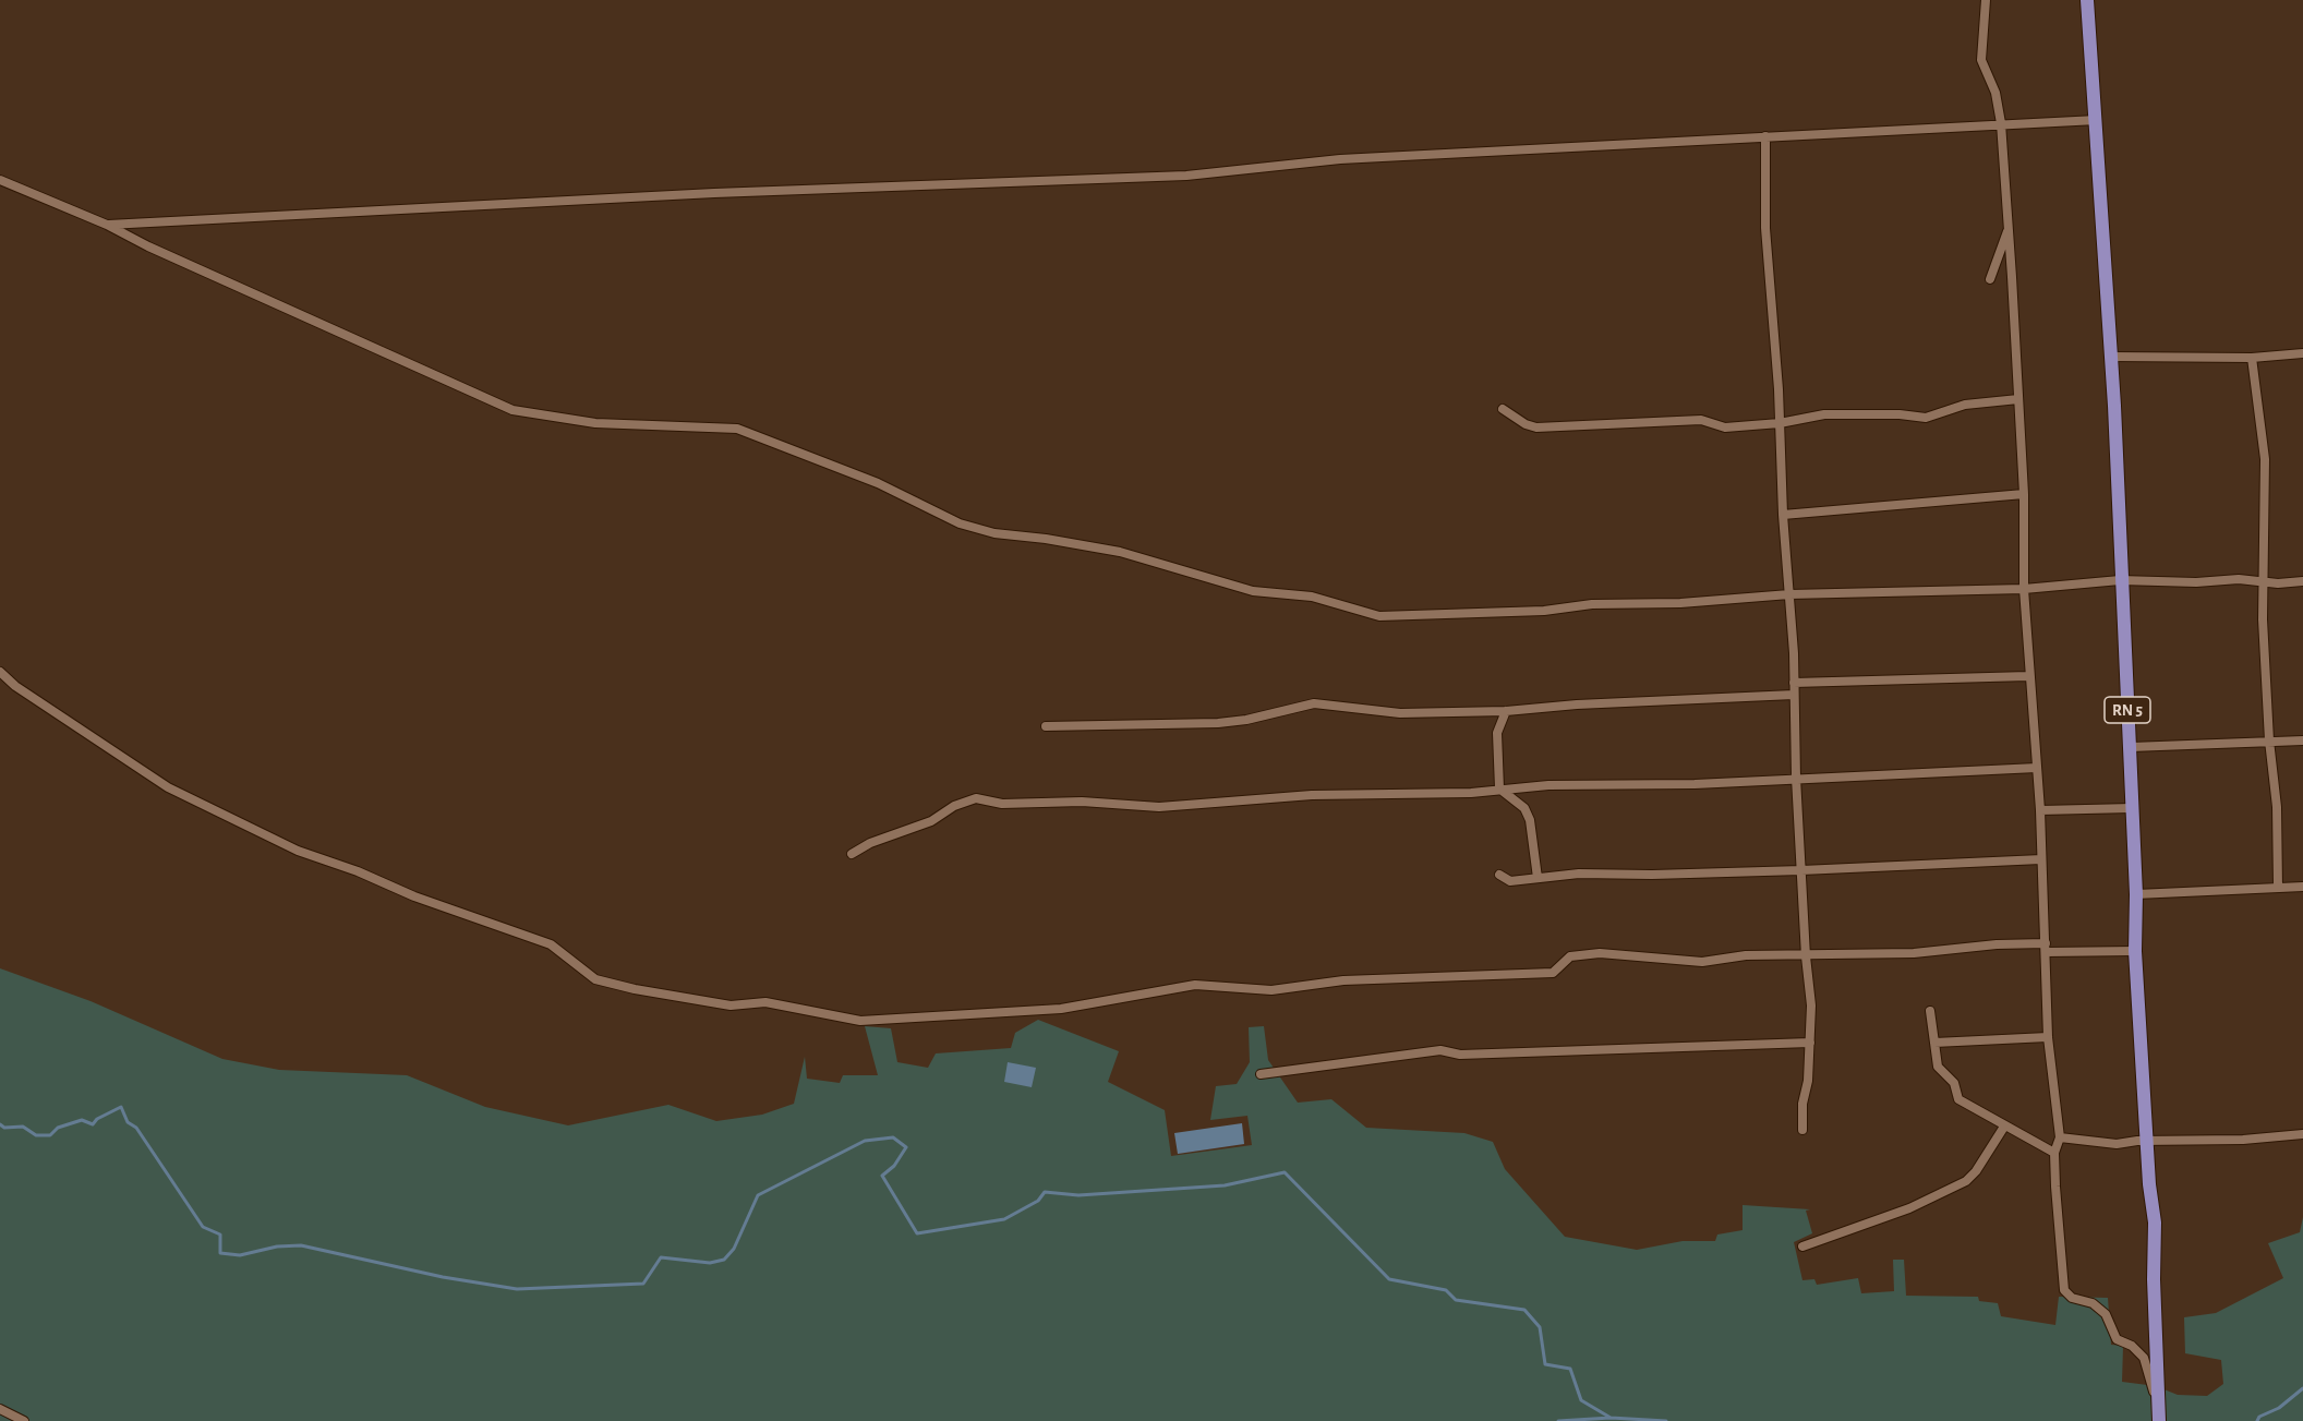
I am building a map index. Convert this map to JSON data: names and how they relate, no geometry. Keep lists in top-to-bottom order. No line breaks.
{"streets":{"main road":["RN 5"]}}
